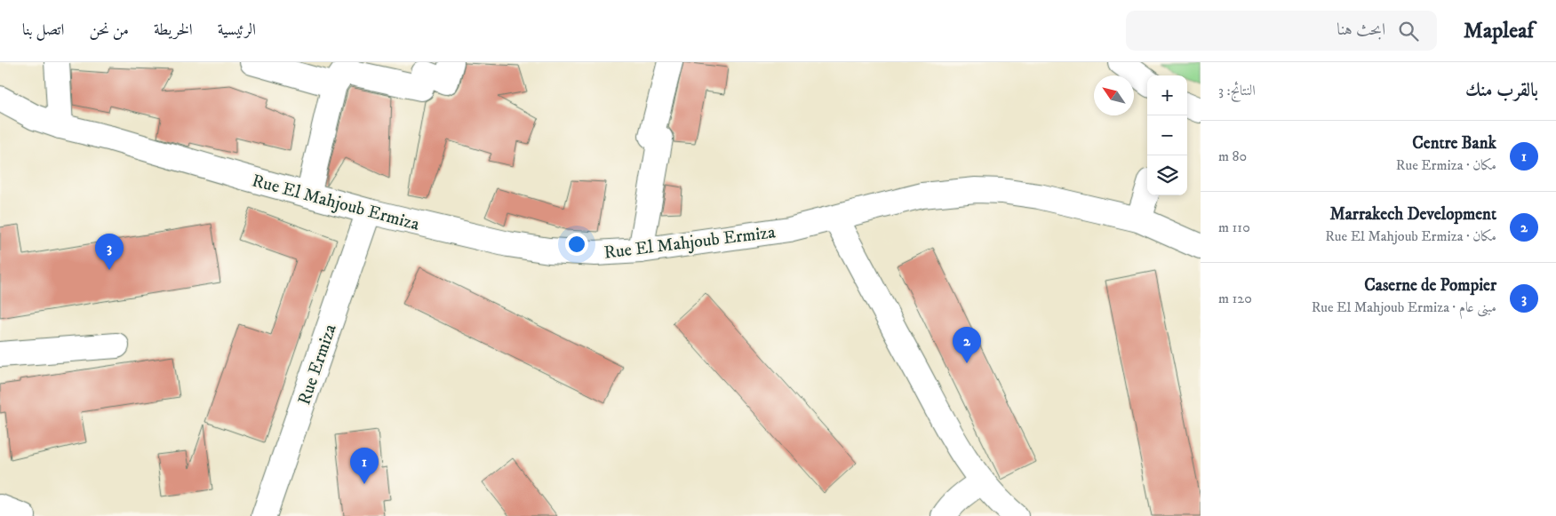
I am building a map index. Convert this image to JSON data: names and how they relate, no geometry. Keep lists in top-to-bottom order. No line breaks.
{"streets":{"street":["Rue El Mahjoub Ermiza","Rue Ermiza"]},"crossings":[["Rue El Mahjoub Ermiza","Rue Ermiza"]],"north":"top left","page":{"header":"Mapleaf","search":"ابحث هنا","nav":["الرئيسية","الخريطة","من نحن","اتصل بنا"],"heading":["بالقرب منك","النتائج: 3"],"map_buttons":["+","−"],"list":[{"mark":"1","name":"Centre Bank","note":"مكان · Rue Ermiza","value":"80 m"},{"mark":"2","name":"Marrakech Development","note":"مكان · Rue El Mahjoub Ermiza","value":"110 m"},{"mark":"3","name":"Caserne de Pompier","note":"مبنى عام · Rue El Mahjoub Ermiza","value":"120 m"}],"pins":["3","2","1"]}}
